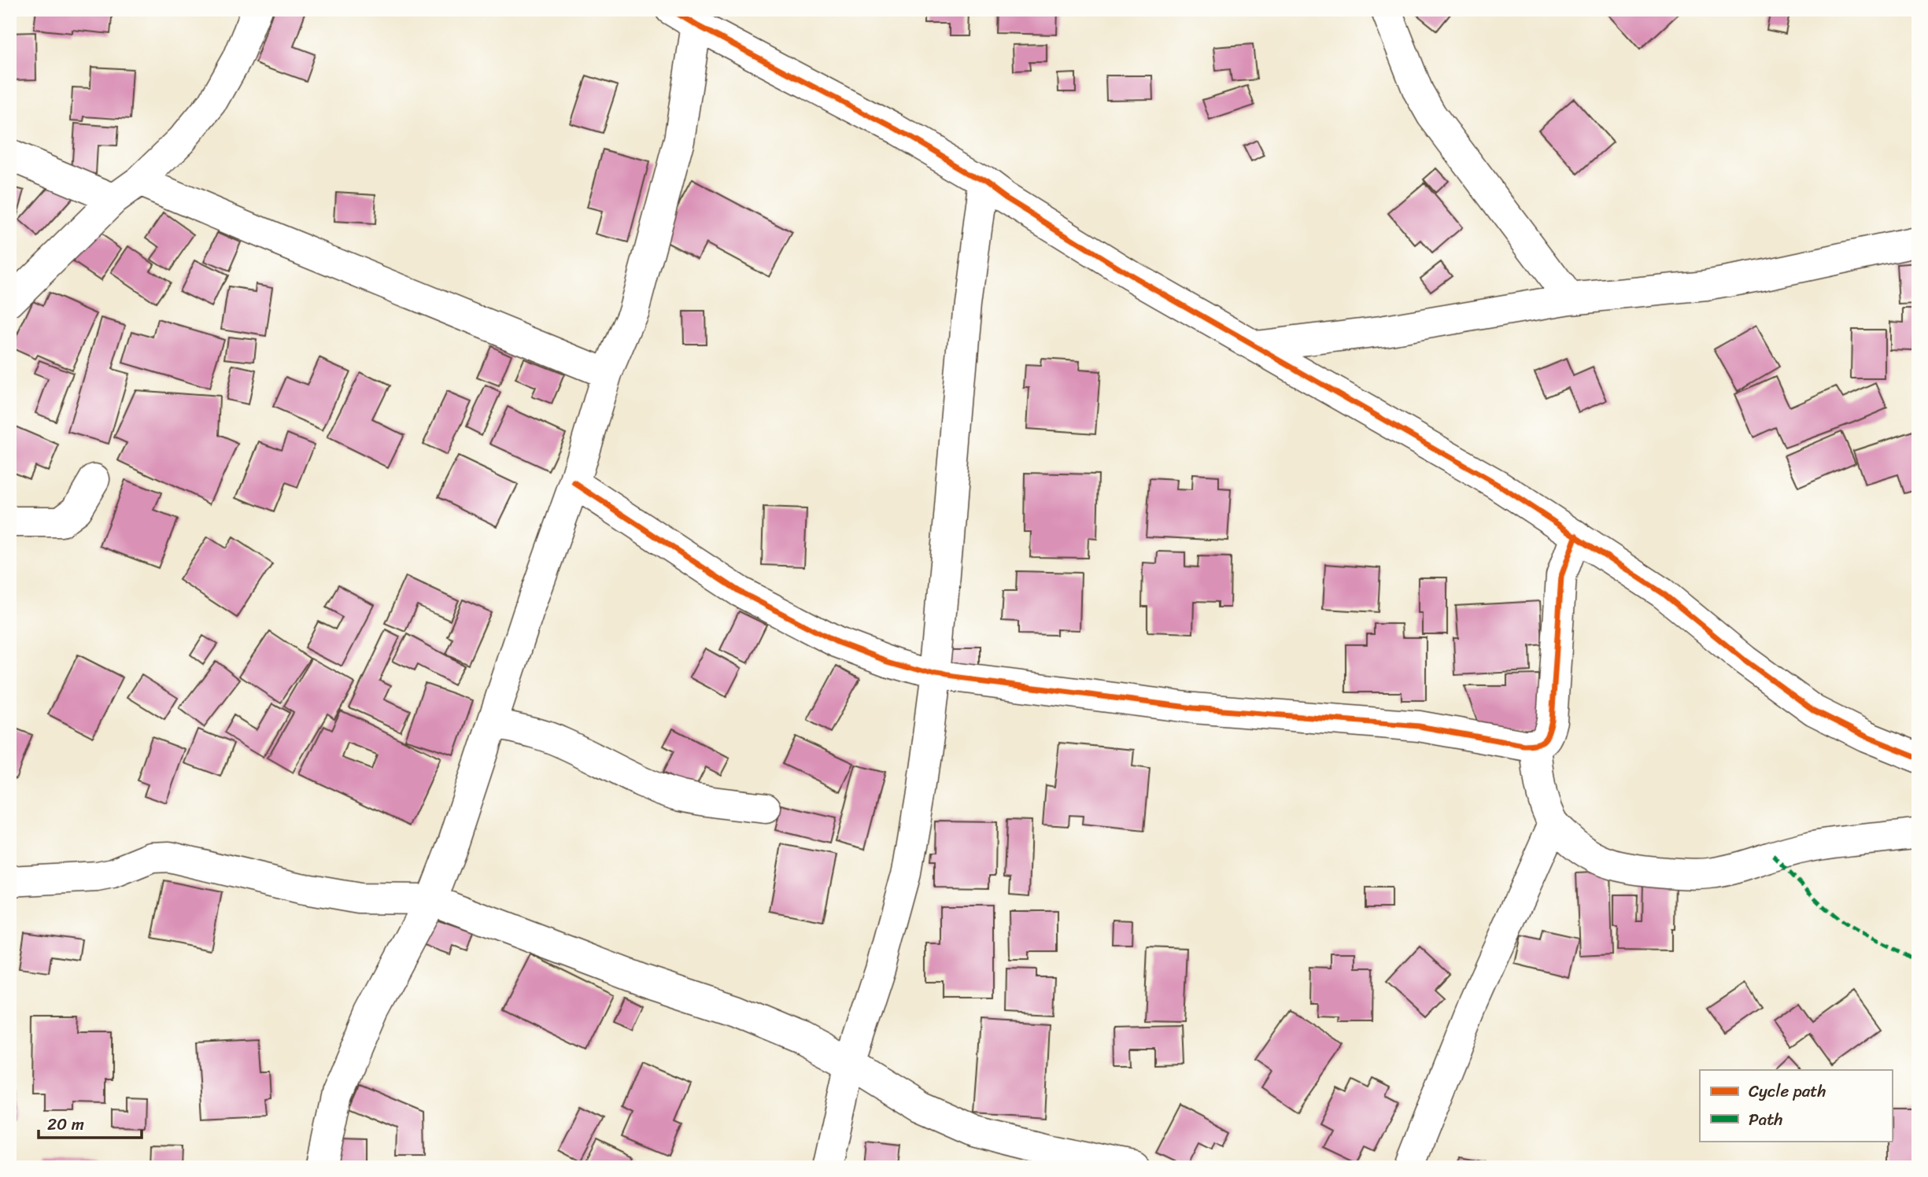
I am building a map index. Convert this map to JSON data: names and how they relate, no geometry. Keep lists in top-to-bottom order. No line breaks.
{"legend":["Cycle path","Path"],"scale_bar":"20 m"}
